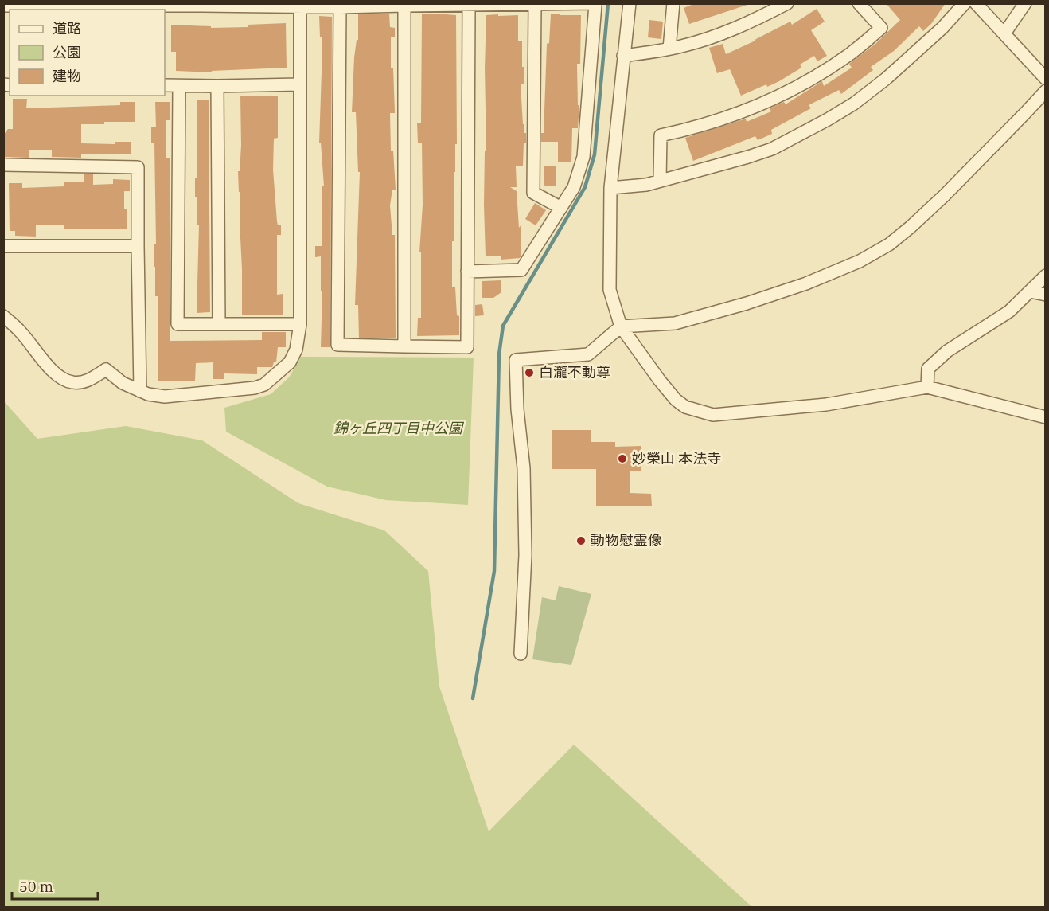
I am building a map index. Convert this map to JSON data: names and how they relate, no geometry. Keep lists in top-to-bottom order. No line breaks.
{"parks":["錦ヶ丘四丁目中公園"],"places":["白瀧不動尊","妙榮山 本法寺","動物慰霊像"],"legend":["道路","公園","建物"],"scale_bar":"50 m"}
